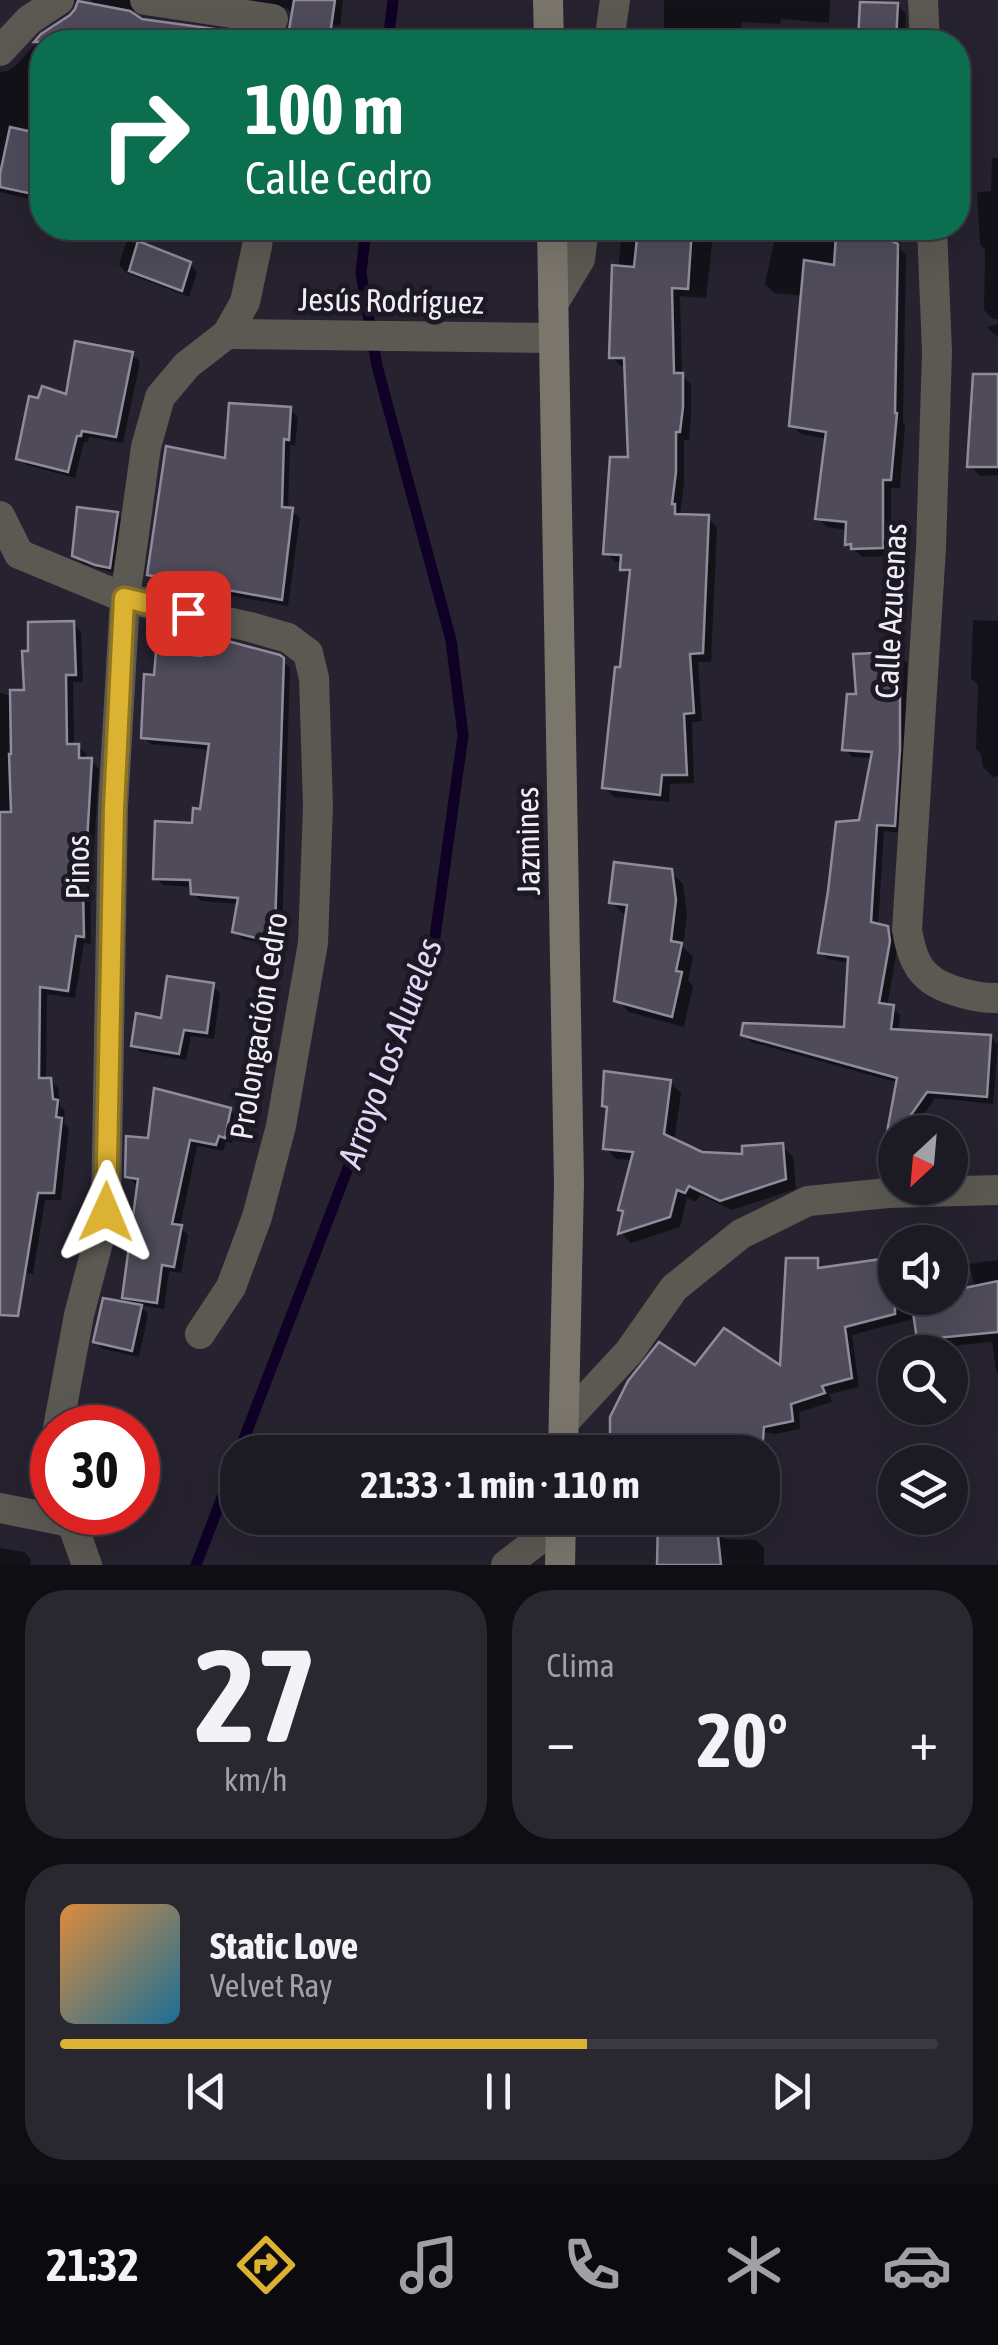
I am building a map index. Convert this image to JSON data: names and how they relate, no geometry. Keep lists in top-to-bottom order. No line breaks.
{"streets":{"main road":["Jazmines"],"street":["Jesús Rodríguez","Calle Azucenas","Pinos","Prolongación Cedro"]},"crossings":[["Jesús Rodríguez","Jazmines"],["Jesús Rodríguez","Pinos"],["Pinos","Prolongación Cedro"]],"water":["Arroyo Los Alureles"],"north":"bottom left","page":{"turn":["100 m","Calle Cedro"],"limit":"30","trip":"21:33 · 1 min · 110 m","tile":[["27","km/h"],"Clima"],"heat":["−","20°","+"],"song":["Static Love","Velvet Ray"],"tabs":"21:32"}}
